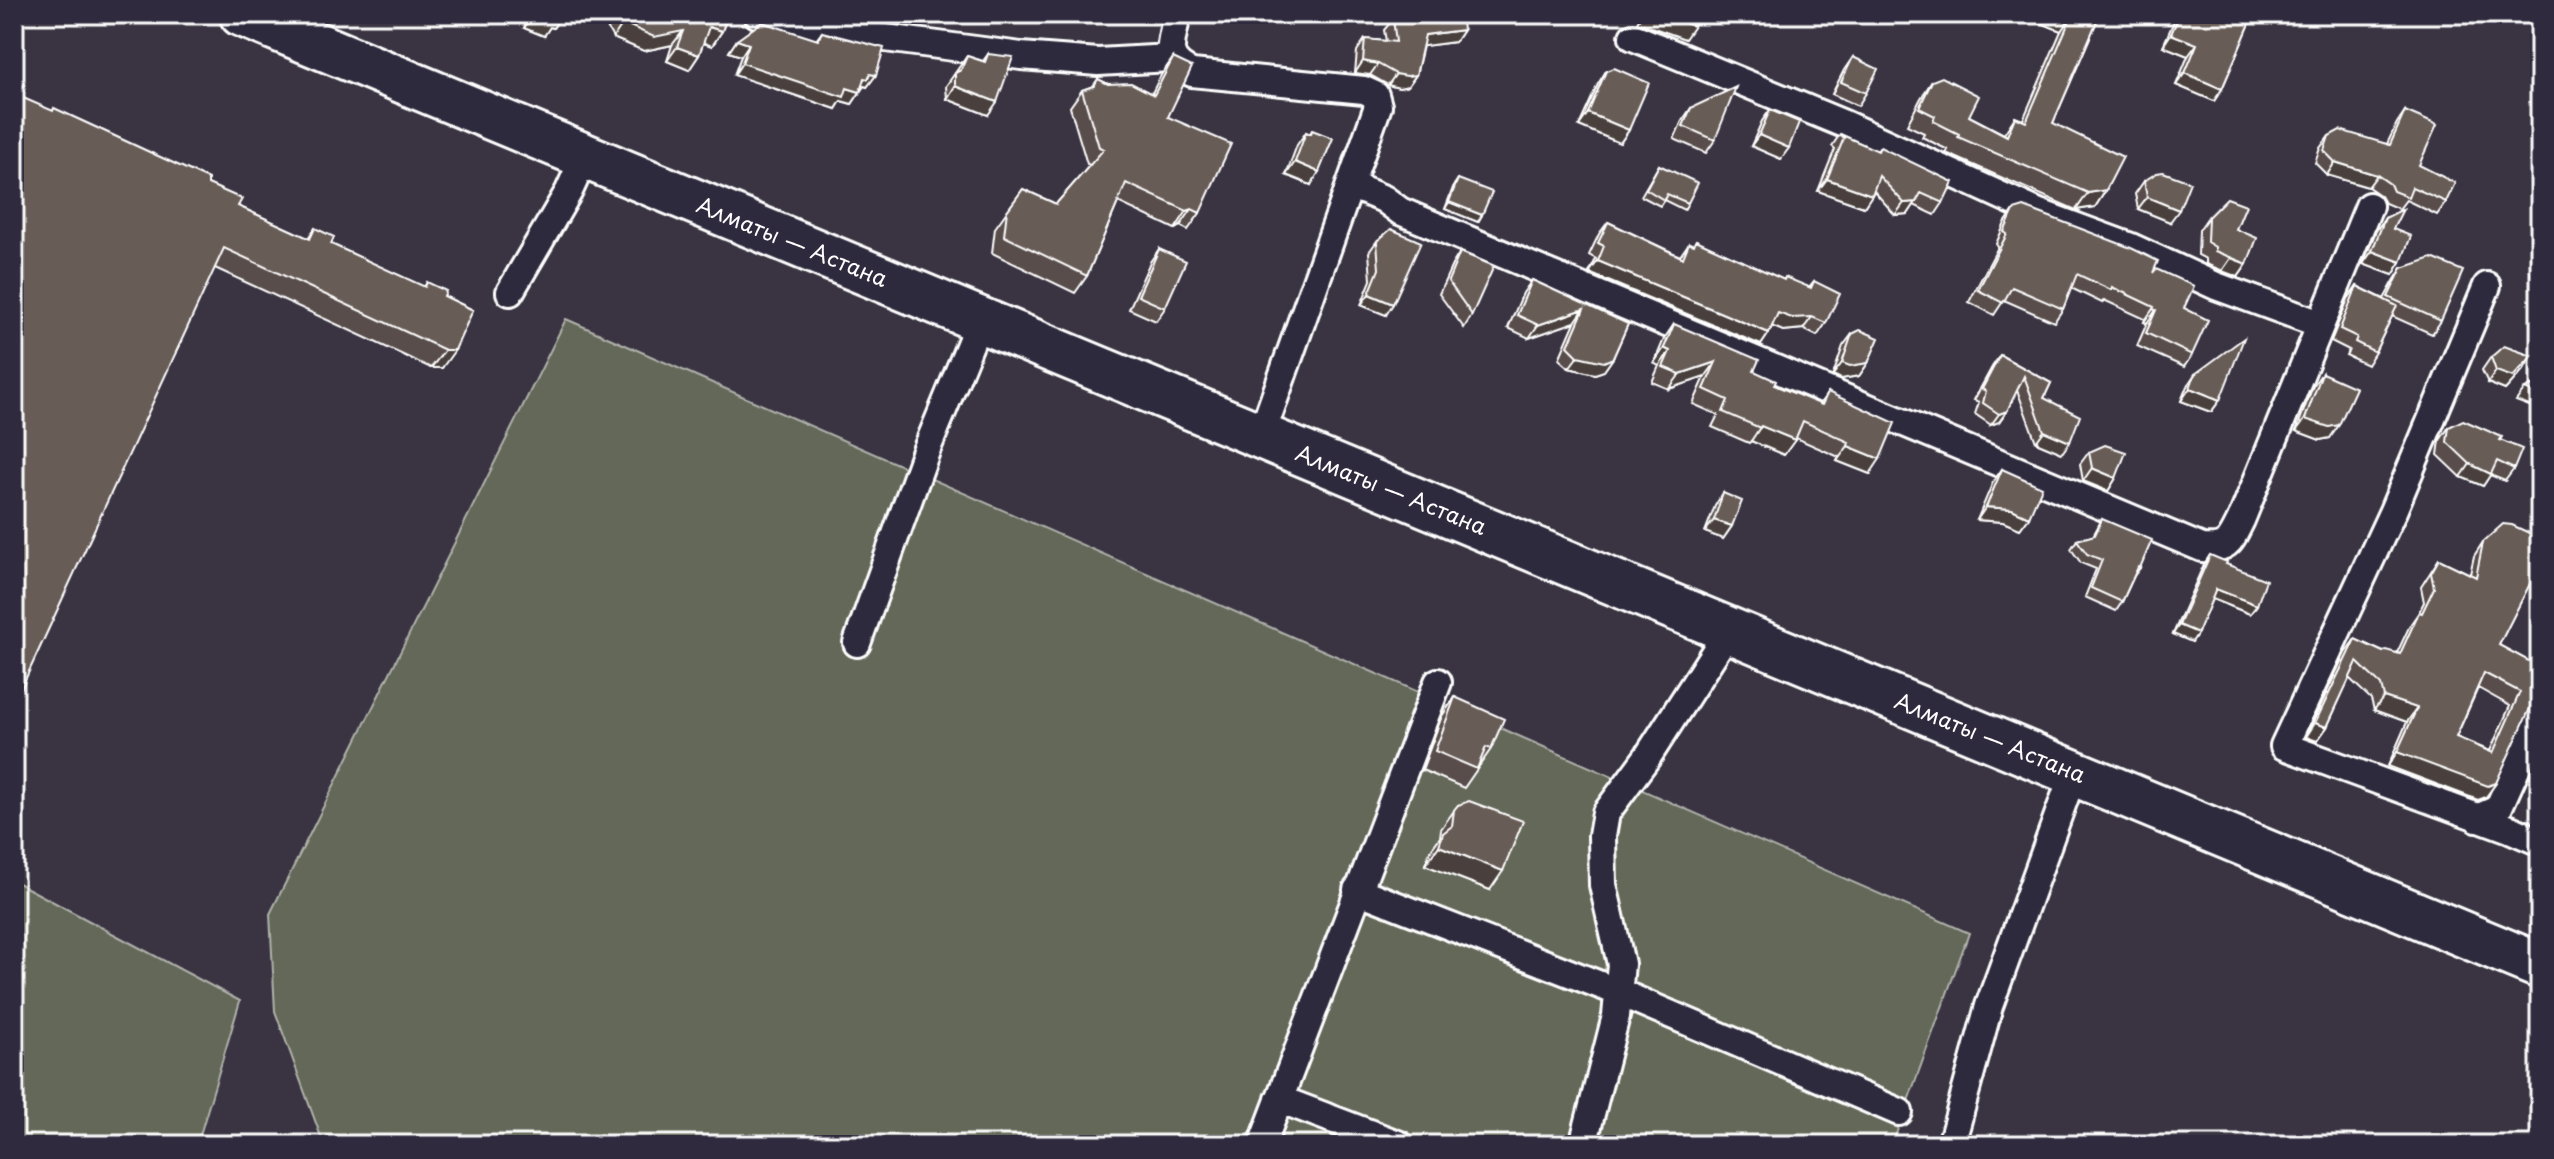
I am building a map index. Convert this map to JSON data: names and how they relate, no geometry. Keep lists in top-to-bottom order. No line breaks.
{"streets":{"highway":["Алматы — Астана"]}}
